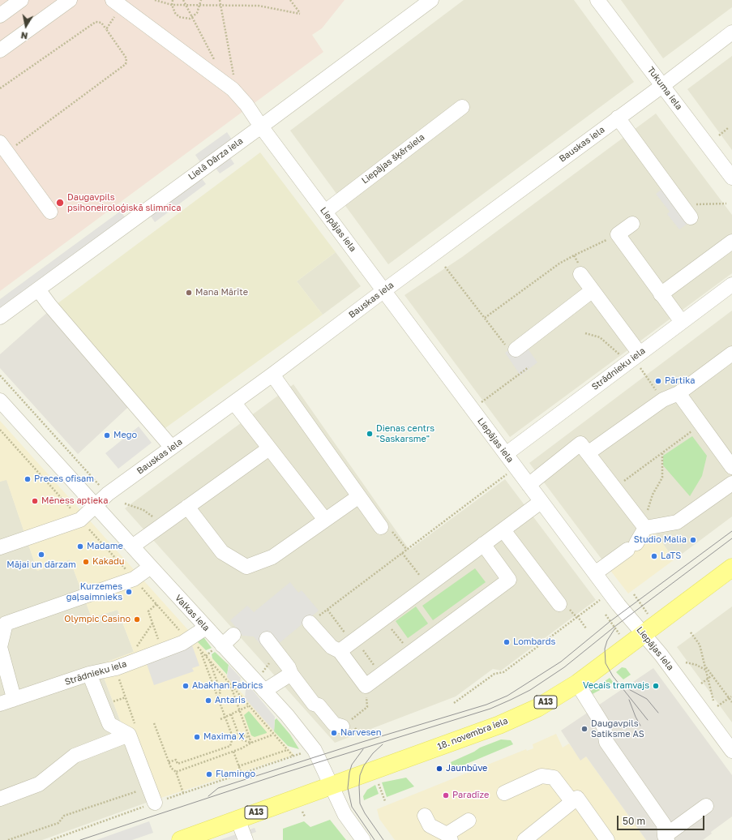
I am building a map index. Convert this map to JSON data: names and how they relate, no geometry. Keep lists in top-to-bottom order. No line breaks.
{"streets":{"main road":["A13","18. novembra iela"],"street":["Tukuma iela","Bauskas iela","Lielā Dārza iela","Liepājas šķērsiela","Liepājas iela","Strādnieku iela","Valkas iela"]},"crossings":[["Tukuma iela","Bauskas iela"],["Bauskas iela","Liepājas iela"],["Bauskas iela","Valkas iela"],["Lielā Dārza iela","Liepājas iela"],["Liepājas šķērsiela","Liepājas iela"],["Liepājas iela","Strādnieku iela"],["Liepājas iela","18. novembra iela"],["Strādnieku iela","Valkas iela"],["Valkas iela","18. novembra iela"]],"places":["Daugavpils psihoneiroloģiskā slimnīca","Mana Mārīte","Pārtika","Dienas centrs \"Saskarsme\"","Mego","Preces ofisam","Mēness aptieka","Studio Malia","Madame","Mājai un dārzam","LaTS","Kakadu","Kurzemes gaļsaimnieks","Olympic Casino","Lombards","Abakhan Fabrics","Vecais tramvajs","Antaris","Daugavpils Satiksme AS","Narvesen","Maxima X","Jaunbūve","Flamingo","Paradīze"],"scale_bar":"50 m","north":"bottom"}
